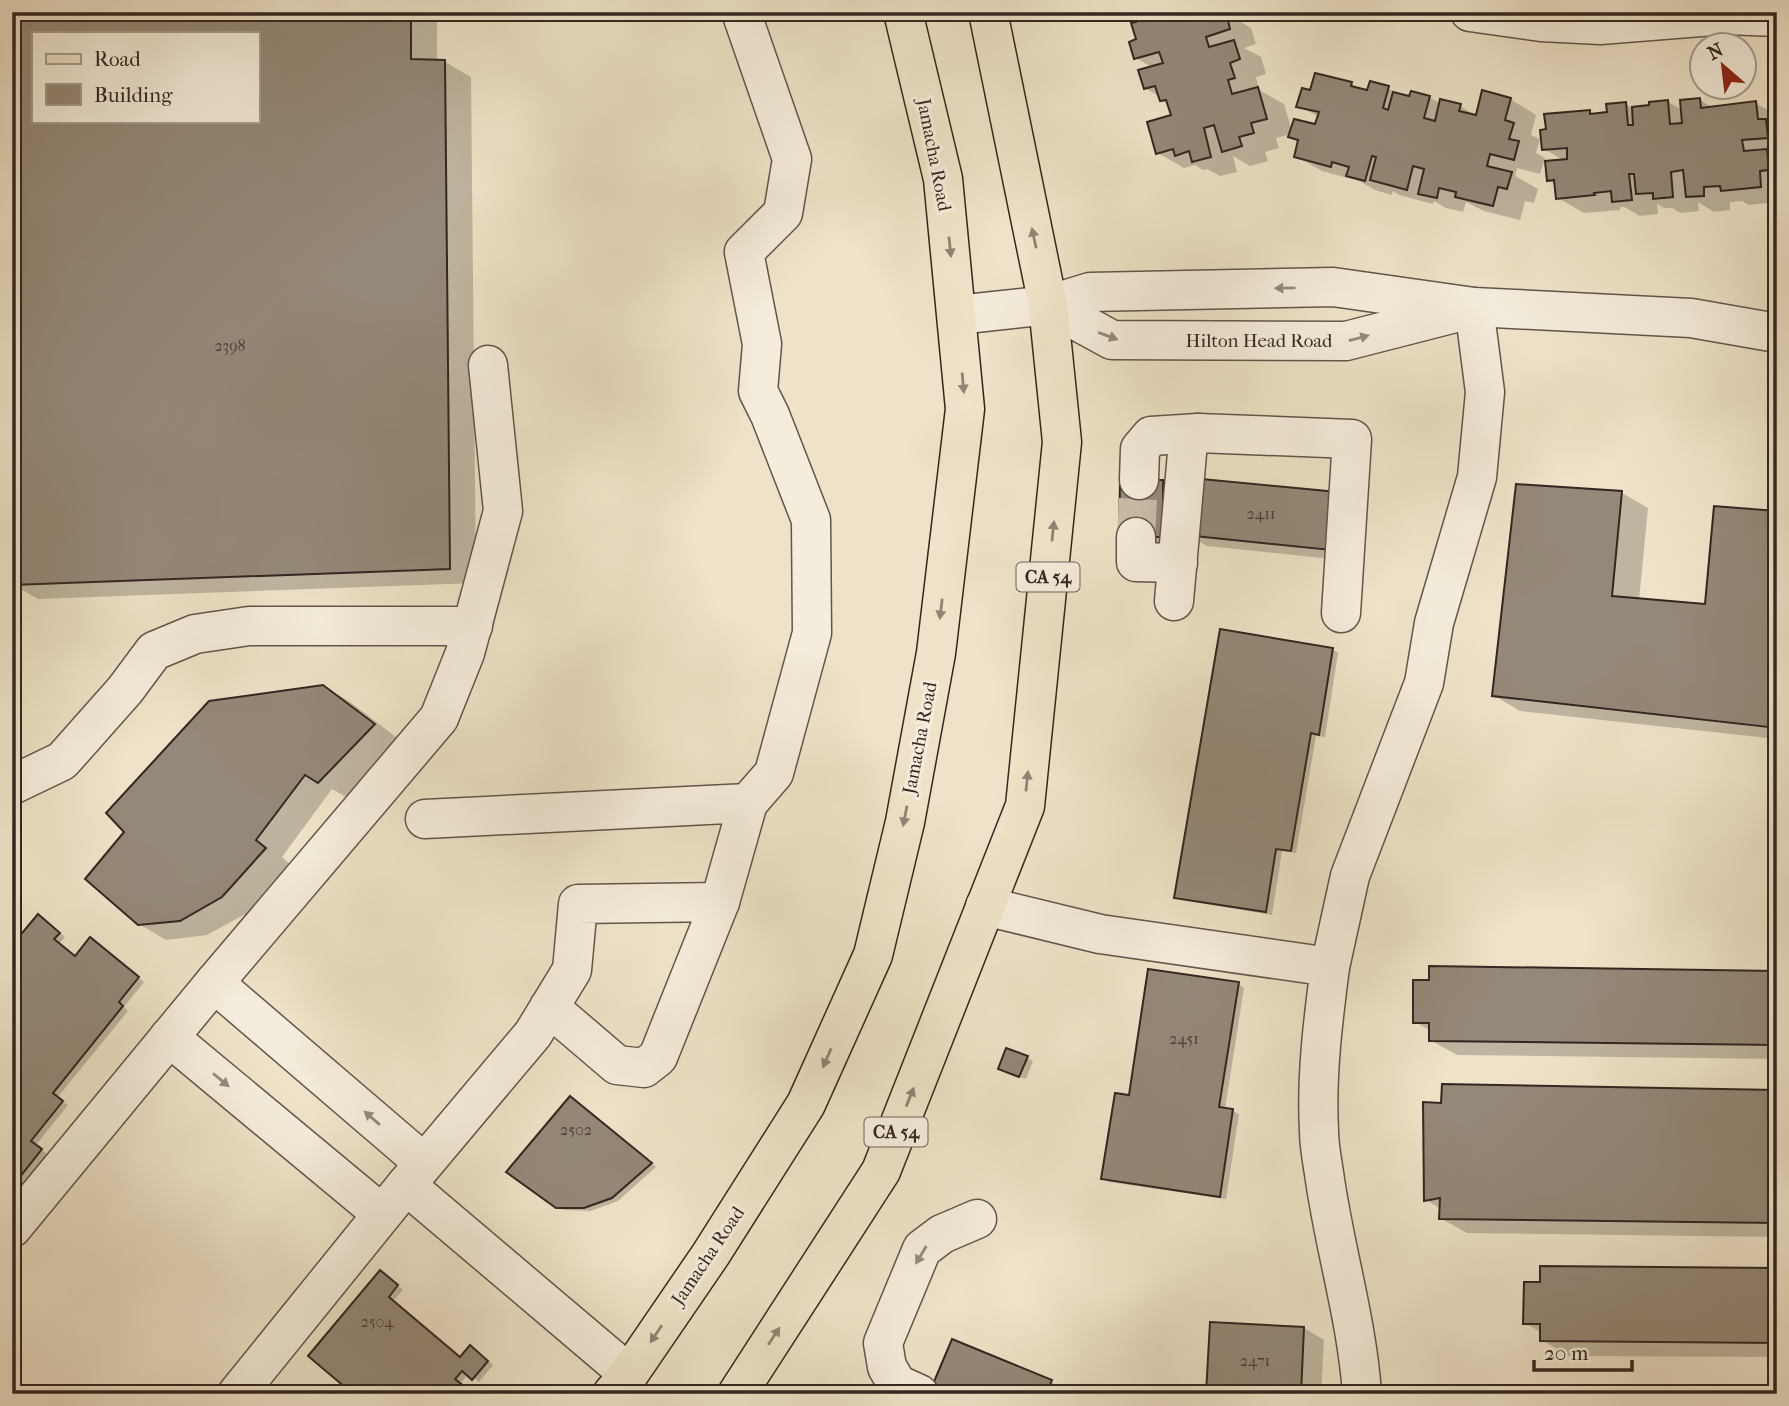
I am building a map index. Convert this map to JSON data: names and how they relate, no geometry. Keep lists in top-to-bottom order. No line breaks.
{"streets":{"main road":["Jamacha Road","CA 54"],"street":["Hilton Head Road"]},"crossings":[["Jamacha Road","Hilton Head Road"],["Hilton Head Road","CA 54"]],"house_numbers":["2398","2411","2451","2502","2504","2471"],"legend":["Road","Building"],"scale_bar":"20 m","north":"top left"}
